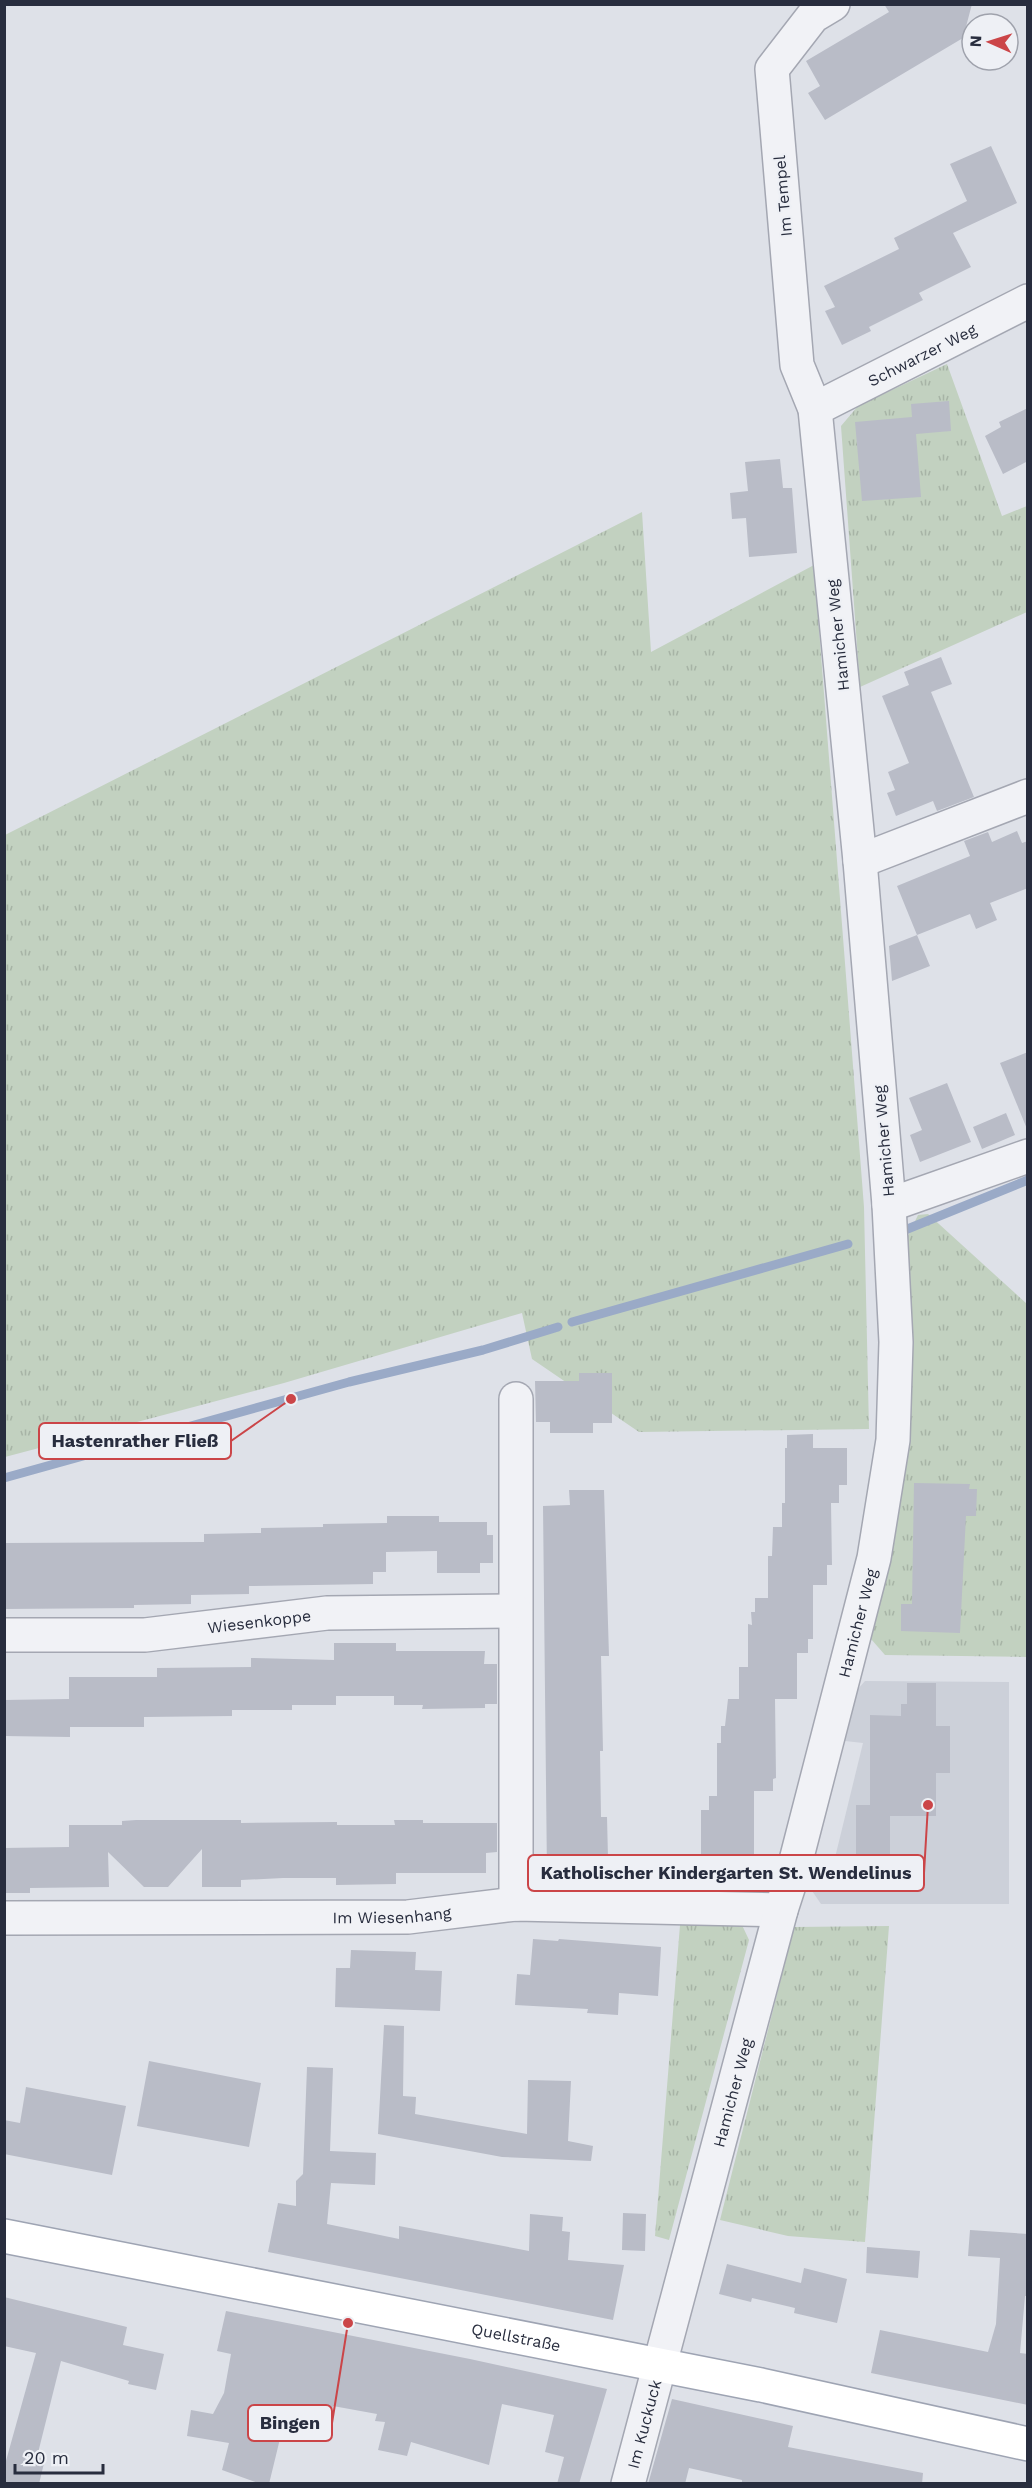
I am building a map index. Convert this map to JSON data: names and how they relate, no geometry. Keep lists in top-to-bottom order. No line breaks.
{"streets":{"main road":["Quellstraße"],"street":["Im Tempel","Schwarzer Weg","Hamicher Weg","Wiesenkoppe","Im Wiesenhang","Im Kuckuck"]},"crossings":[["Im Tempel","Schwarzer Weg"],["Im Tempel","Hamicher Weg"],["Schwarzer Weg","Hamicher Weg"],["Hamicher Weg","Im Wiesenhang"],["Hamicher Weg","Quellstraße"],["Hamicher Weg","Im Kuckuck"],["Quellstraße","Im Kuckuck"]],"places":["Hastenrather Fließ","Katholischer Kindergarten St. Wendelinus","Bingen"],"scale_bar":"20 m","north":"left"}
